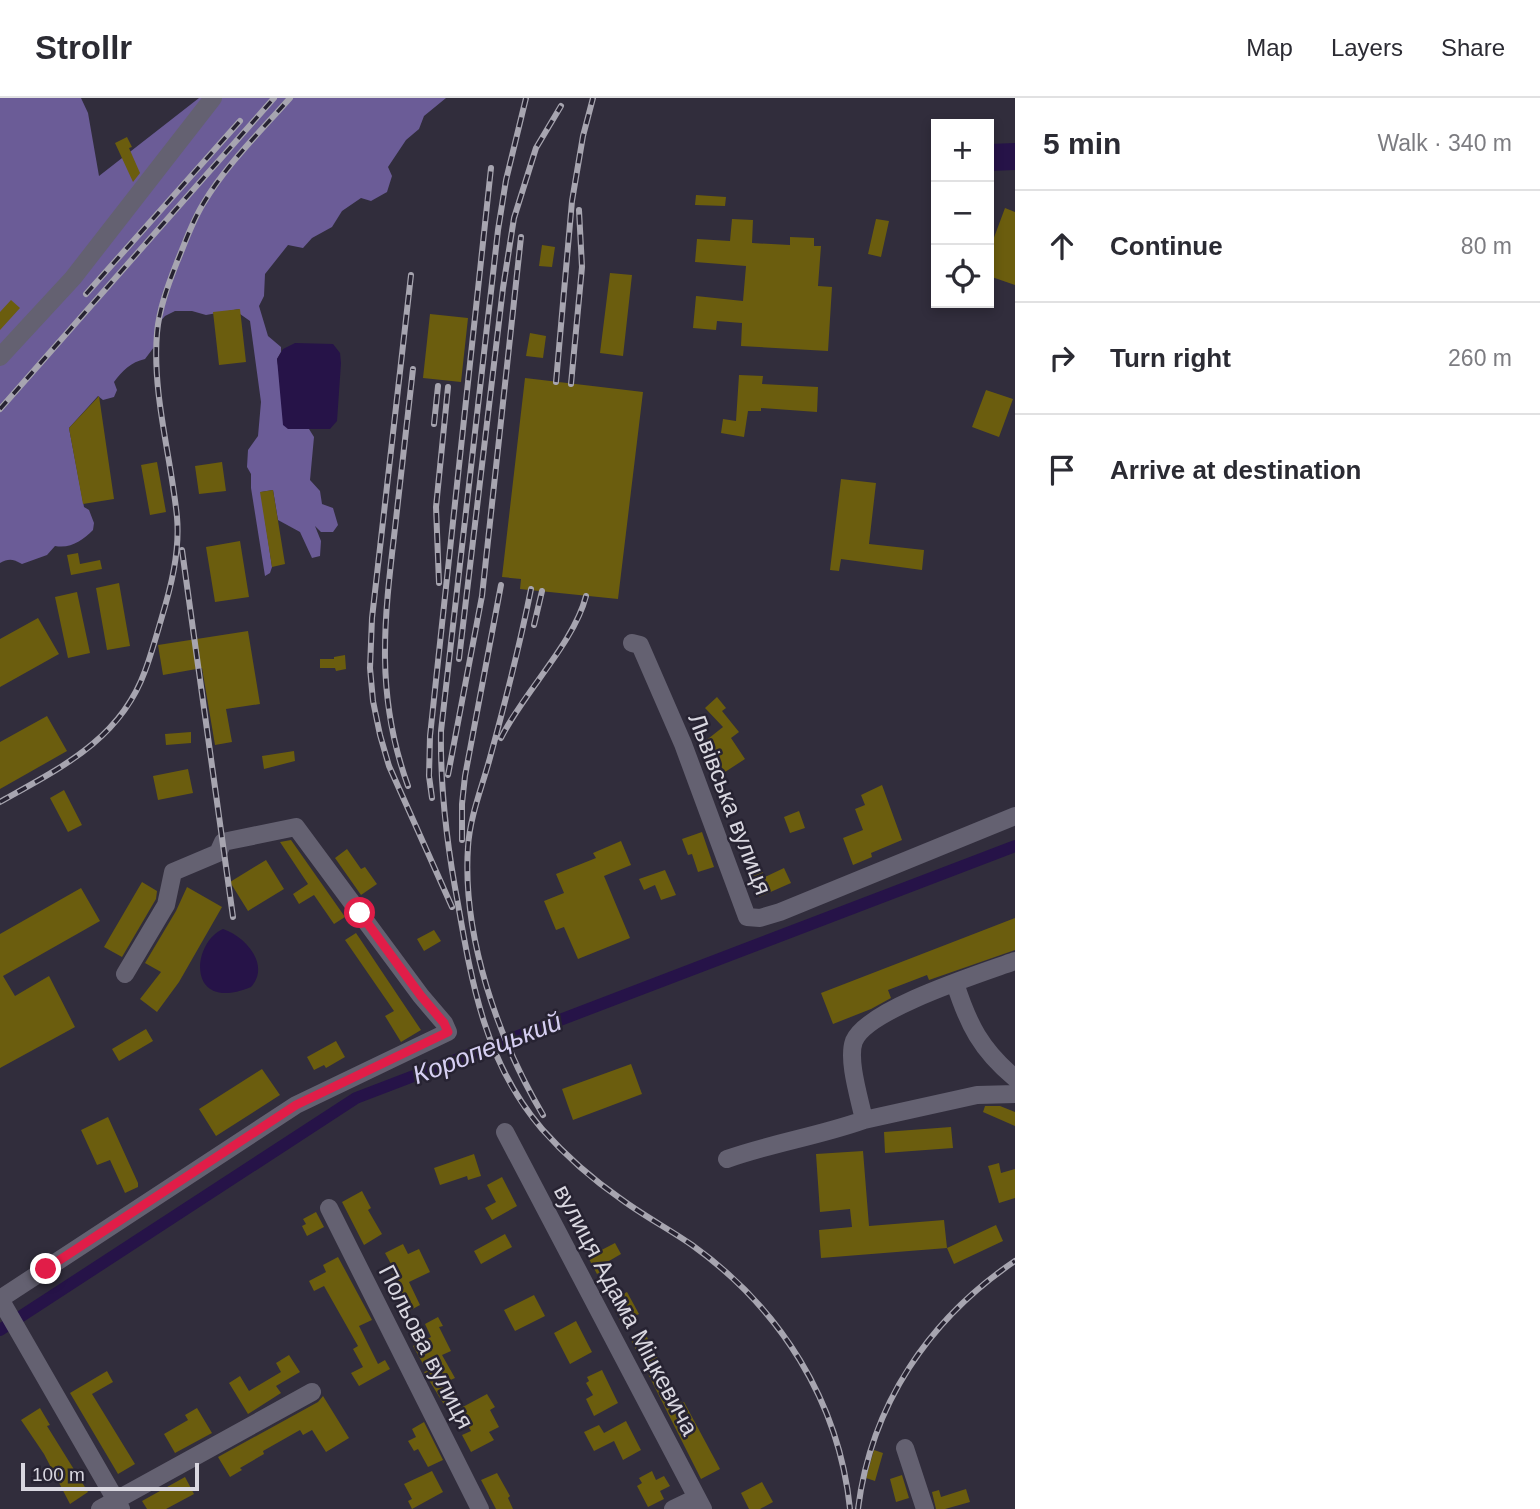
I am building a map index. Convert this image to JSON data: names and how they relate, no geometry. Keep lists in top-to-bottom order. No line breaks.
{"streets":{"street":["Львівська вулиця","вулиця Адама Міцкевича","Польова вулиця"]},"water":["Коропецький"],"scale_bar":"100 m","page":{"header":"Strollr","nav":["Map","Layers","Share"],"heading":["5 min","Walk · 340 m"],"map_buttons":["+","−"],"list":[["Continue","80 m"],["Turn right","260 m"],"Arrive at destination"],"scale":"100 m"}}
